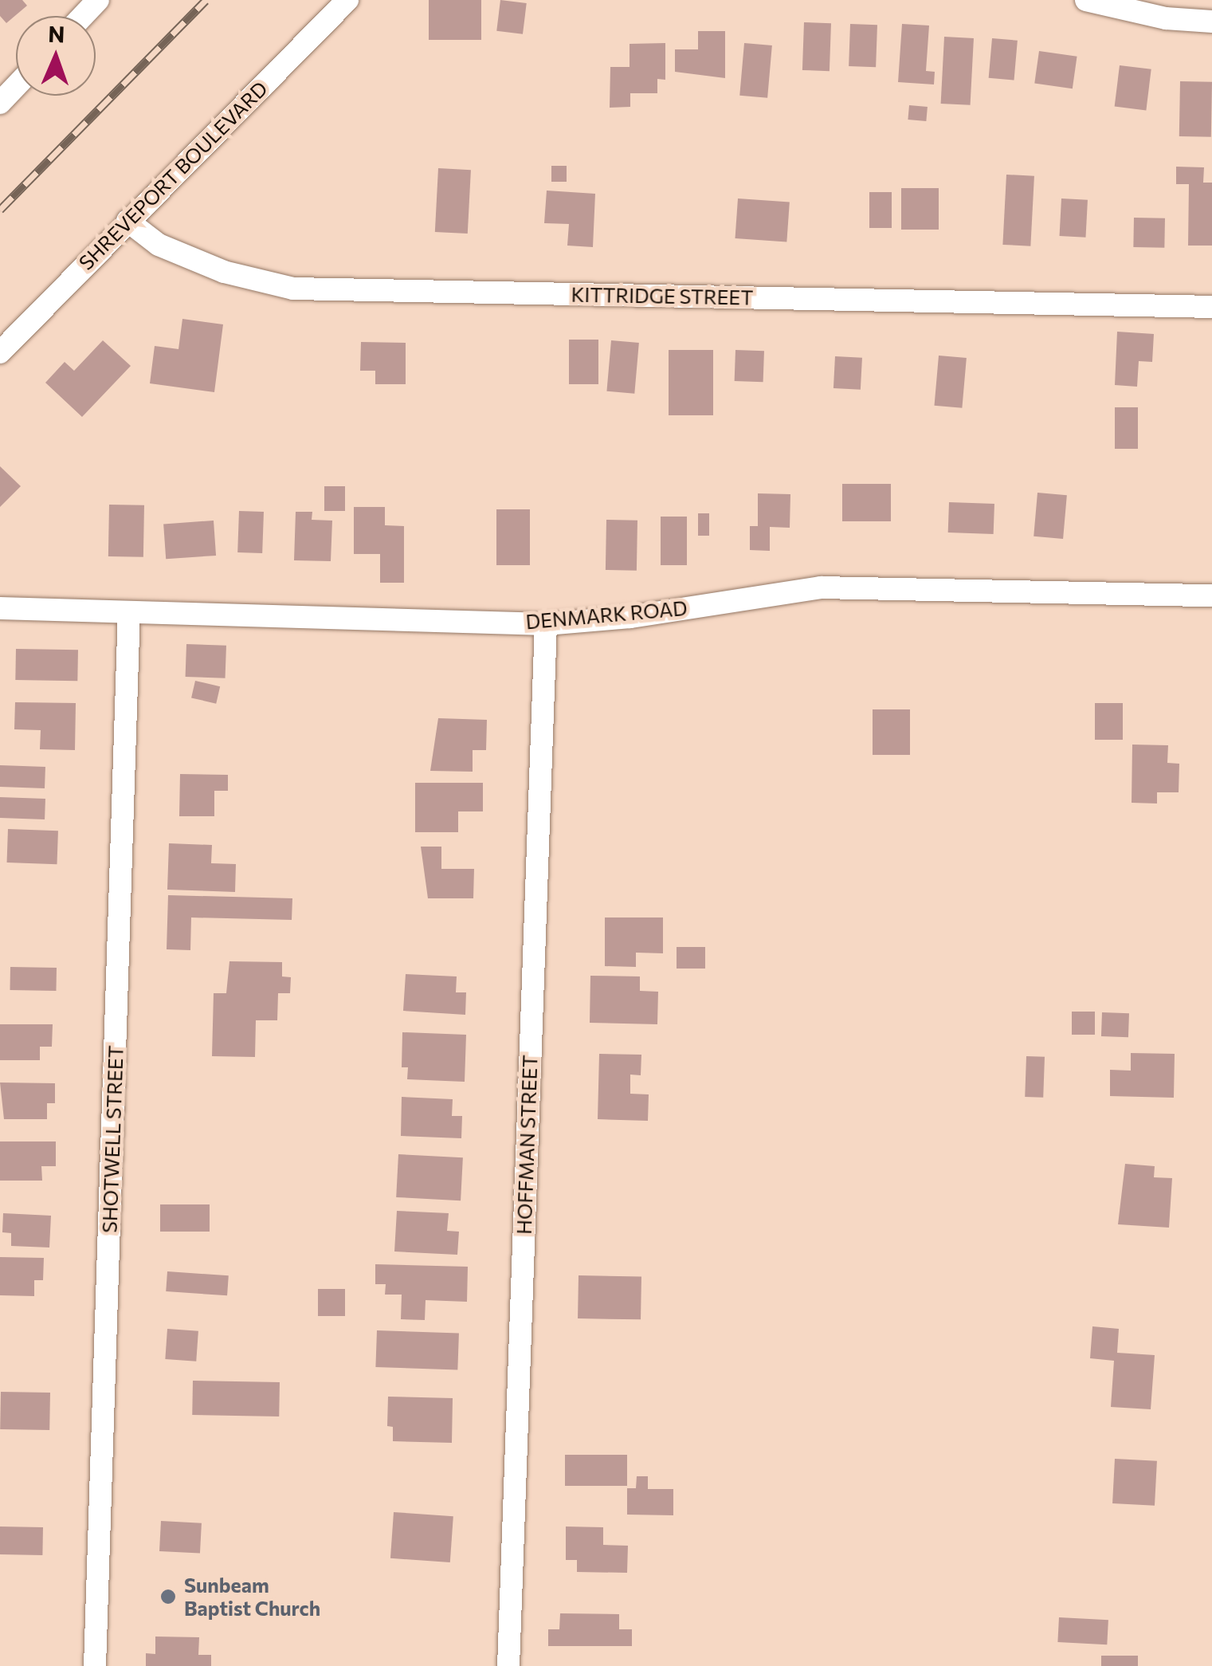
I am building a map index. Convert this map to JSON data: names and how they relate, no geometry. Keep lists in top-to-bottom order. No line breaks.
{"streets":{"street":["SHREVEPORT BOULEVARD","KITTRIDGE STREET","DENMARK ROAD","SHOTWELL STREET","HOFFMAN STREET"]},"crossings":[["SHREVEPORT BOULEVARD","KITTRIDGE STREET"],["DENMARK ROAD","SHOTWELL STREET"],["DENMARK ROAD","HOFFMAN STREET"]],"places":["Sunbeam Baptist Church"],"north":"top"}
